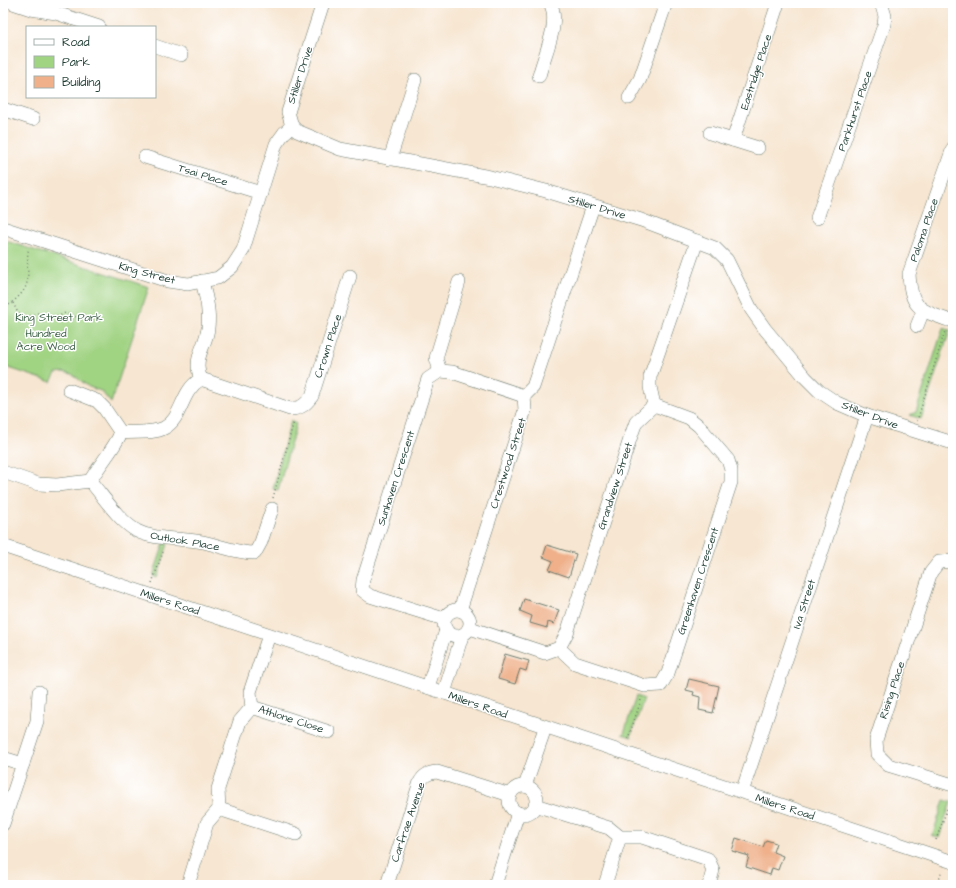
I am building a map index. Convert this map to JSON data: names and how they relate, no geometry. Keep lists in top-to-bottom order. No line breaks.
{"streets":{"street":["Eastridge Place","Stiller Drive","Parkhurst Place","Tsai Place","Paloma Place","King Street","Crown Place","Crestwood Street","Sunhaven Crescent","Grandview Street","Outlook Place","Greenhaven Crescent","Millers Road","Iva Street","Rising Place","Athlone Close","Carfrae Avenue"]},"crossings":[["Stiller Drive","King Street"],["Stiller Drive","Iva Street"],["Tsai Place","King Street"],["Crestwood Street","Sunhaven Crescent"],["Grandview Street","Greenhaven Crescent"],["Millers Road","Iva Street"]],"parks":["King Street Park","Hundred Acre Wood"],"legend":["Road","Park","Building"]}
